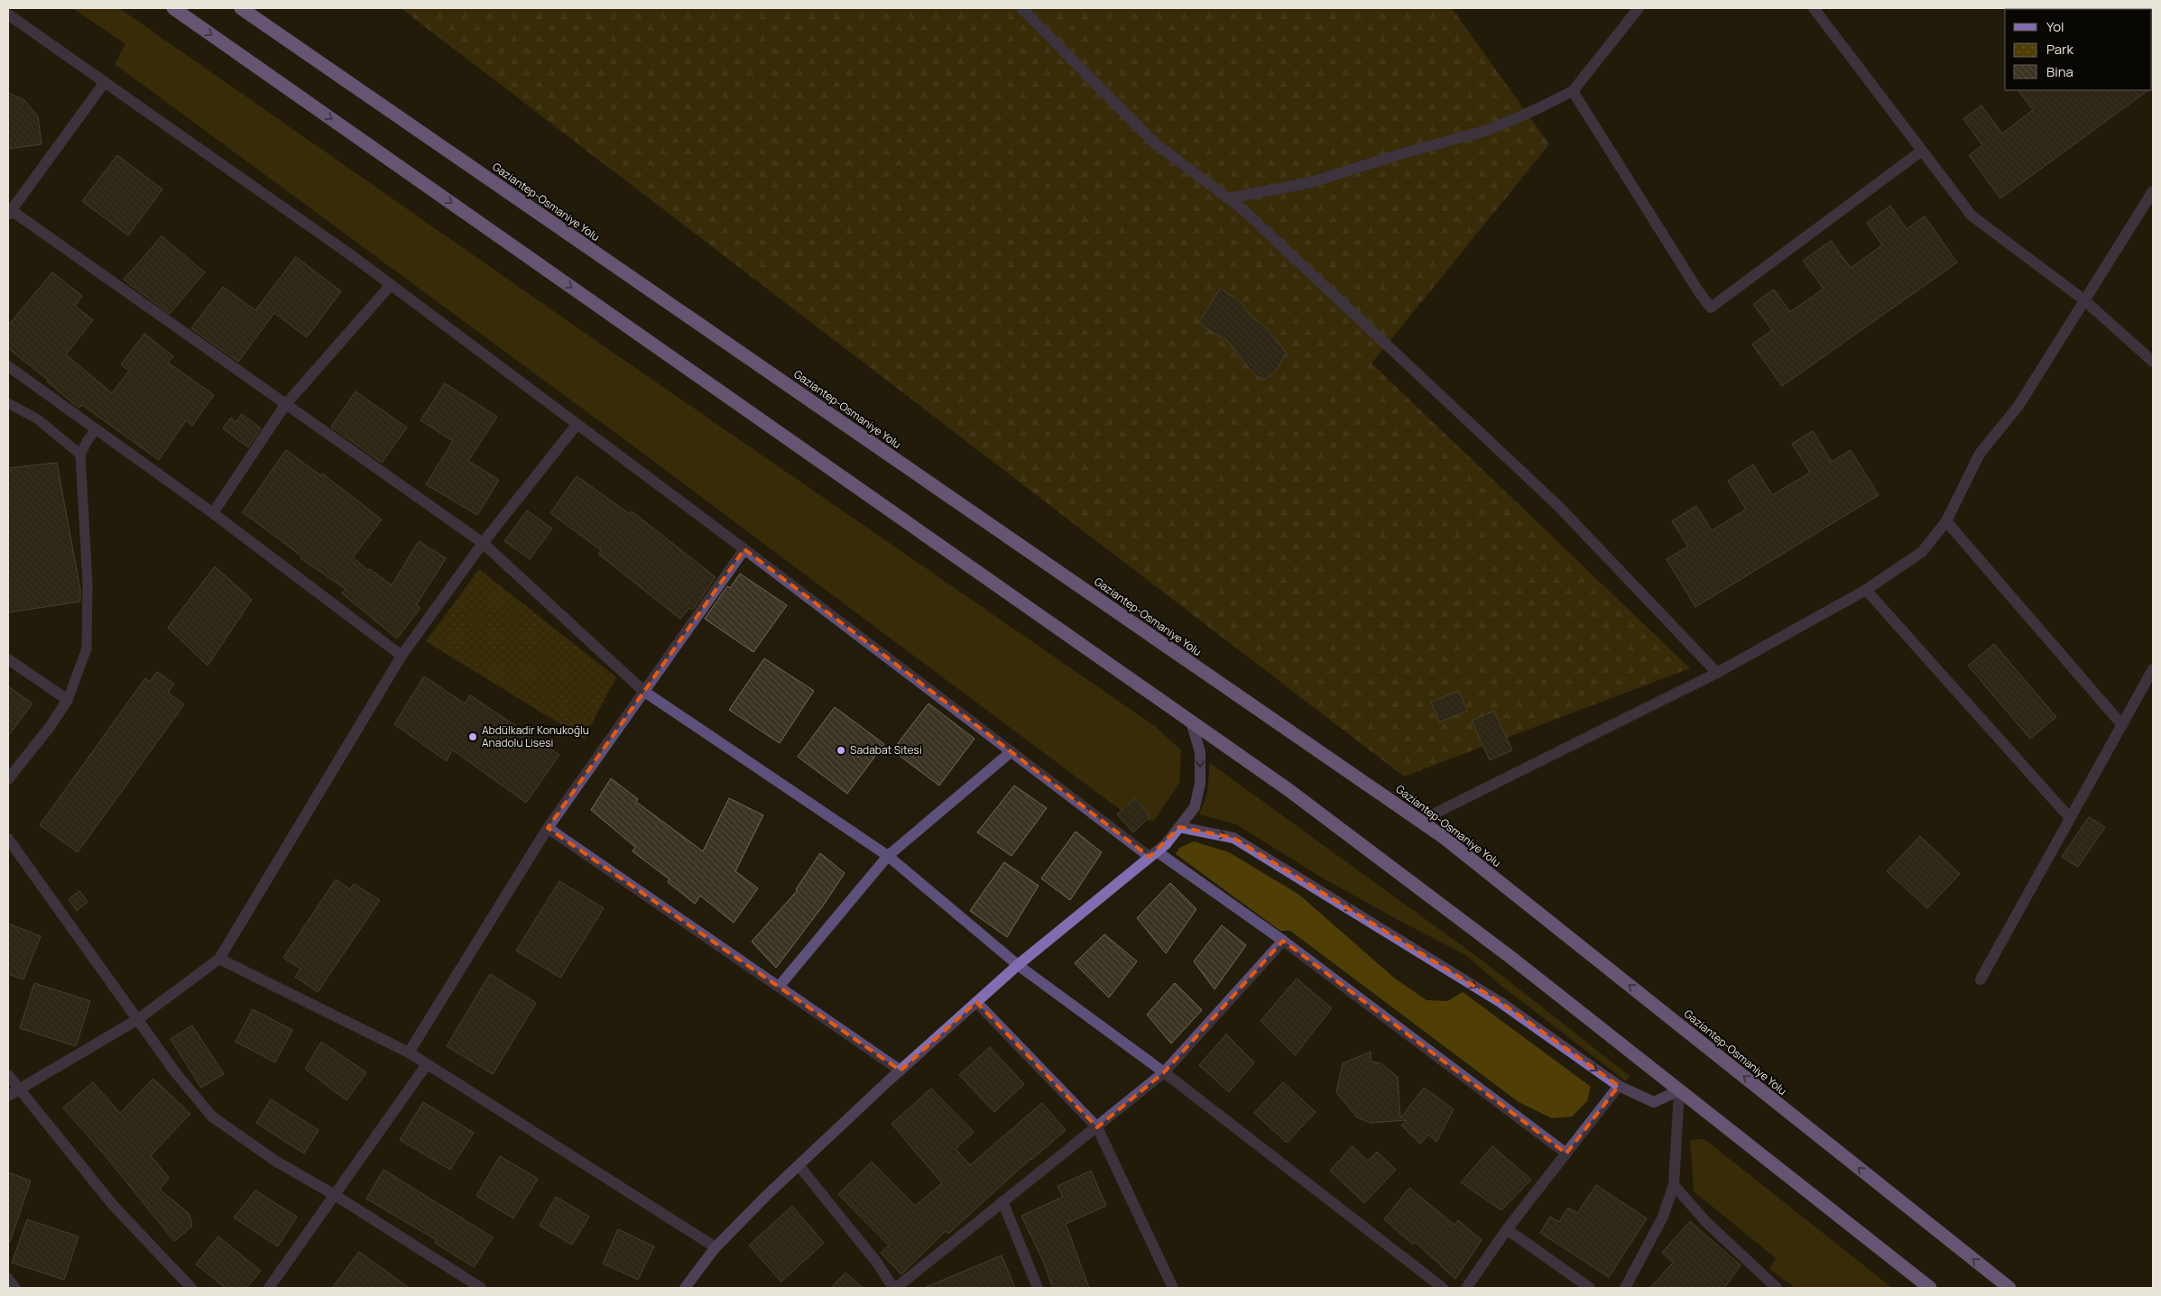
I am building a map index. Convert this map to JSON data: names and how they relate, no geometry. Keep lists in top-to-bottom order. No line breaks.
{"streets":{"highway":["Gaziantep-Osmaniye Yolu"]},"places":["Abdülkadir Konukoğlu Anadolu Lisesi","Sadabat Sitesi"],"legend":["Yol","Park","Bina"]}
